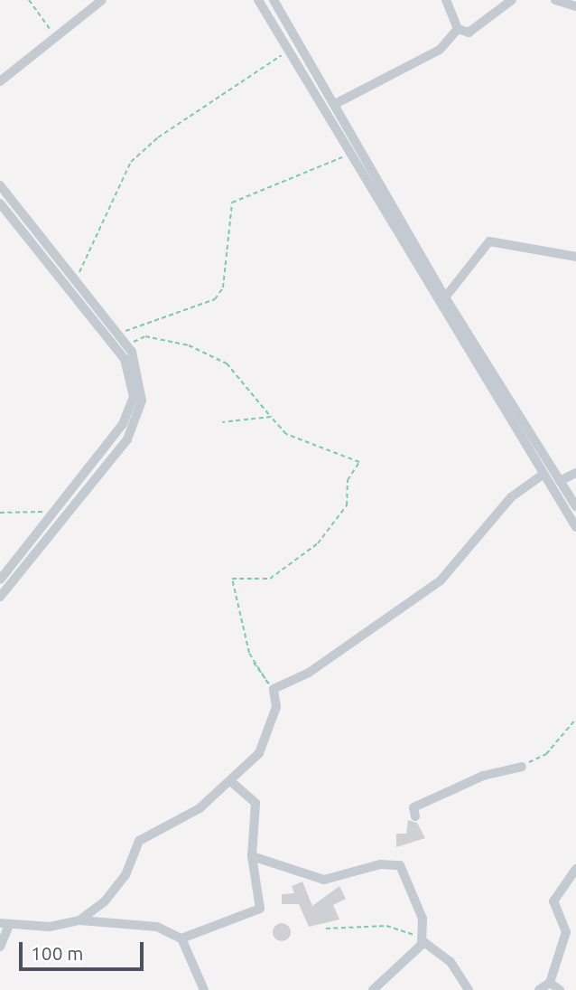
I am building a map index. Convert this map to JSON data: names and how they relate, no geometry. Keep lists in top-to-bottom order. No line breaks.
{"scale_bar":"100 m"}
